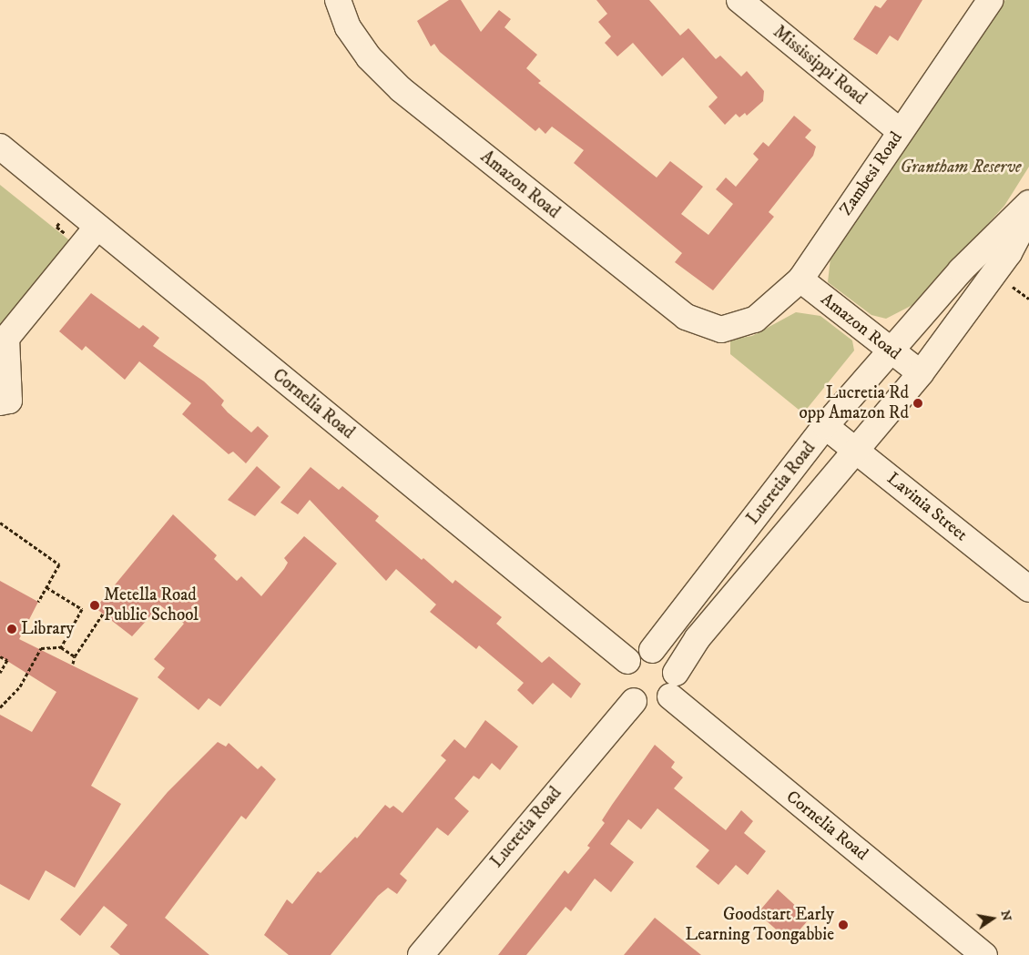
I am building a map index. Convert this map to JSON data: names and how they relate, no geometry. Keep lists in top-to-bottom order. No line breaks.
{"streets":{"street":["Mississippi Road","Zambesi Road","Amazon Road","Cornelia Road","Lucretia Road","Lavinia Street"]},"crossings":[["Mississippi Road","Zambesi Road"],["Zambesi Road","Amazon Road"],["Amazon Road","Lucretia Road"],["Cornelia Road","Lucretia Road"],["Lucretia Road","Lavinia Street"]],"parks":["Grantham Reserve"],"places":["Lucretia Rd opp Amazon Rd","Metella Road Public School","Library","Goodstart Early Learning Toongabbie"],"north":"right"}
